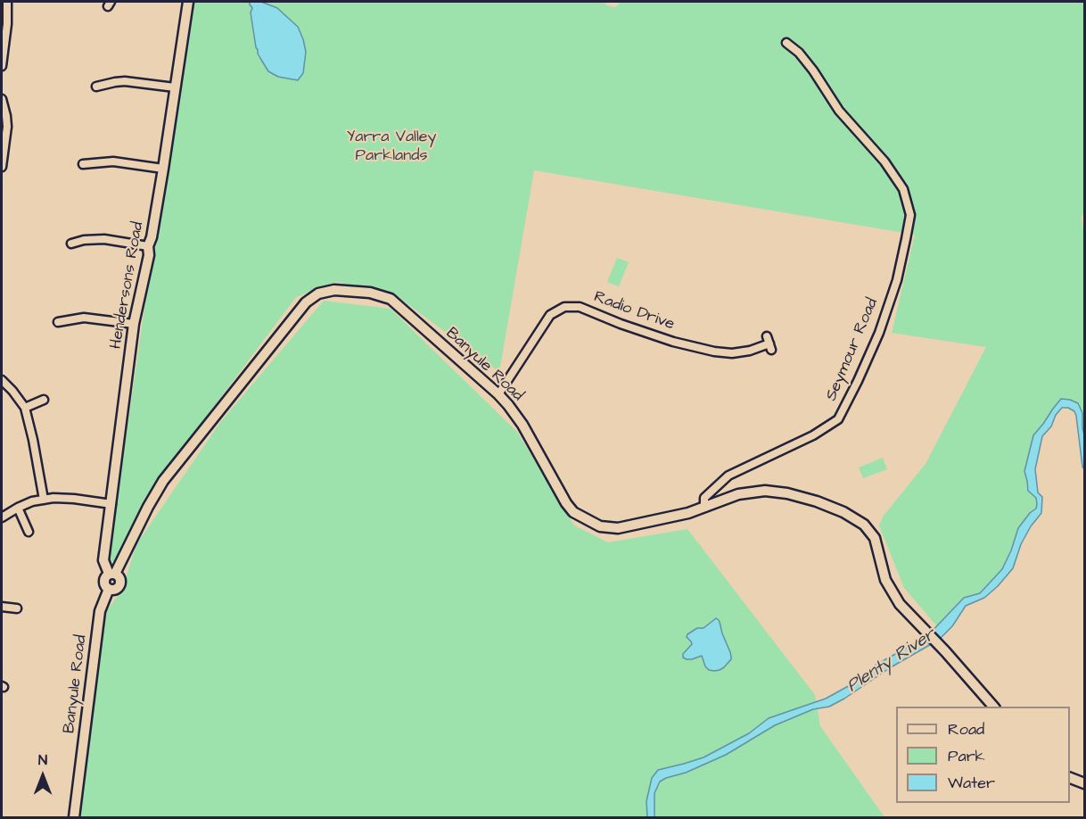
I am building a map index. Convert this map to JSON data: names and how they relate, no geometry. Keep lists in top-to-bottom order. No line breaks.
{"streets":{"street":["Hendersons Road","Radio Drive","Seymour Road","Banyule Road"]},"crossings":[["Hendersons Road","Banyule Road"],["Radio Drive","Banyule Road"],["Seymour Road","Banyule Road"]],"water":["Plenty River"],"parks":["Yarra Valley Parklands"],"legend":["Road","Park","Water"],"north":"top"}
